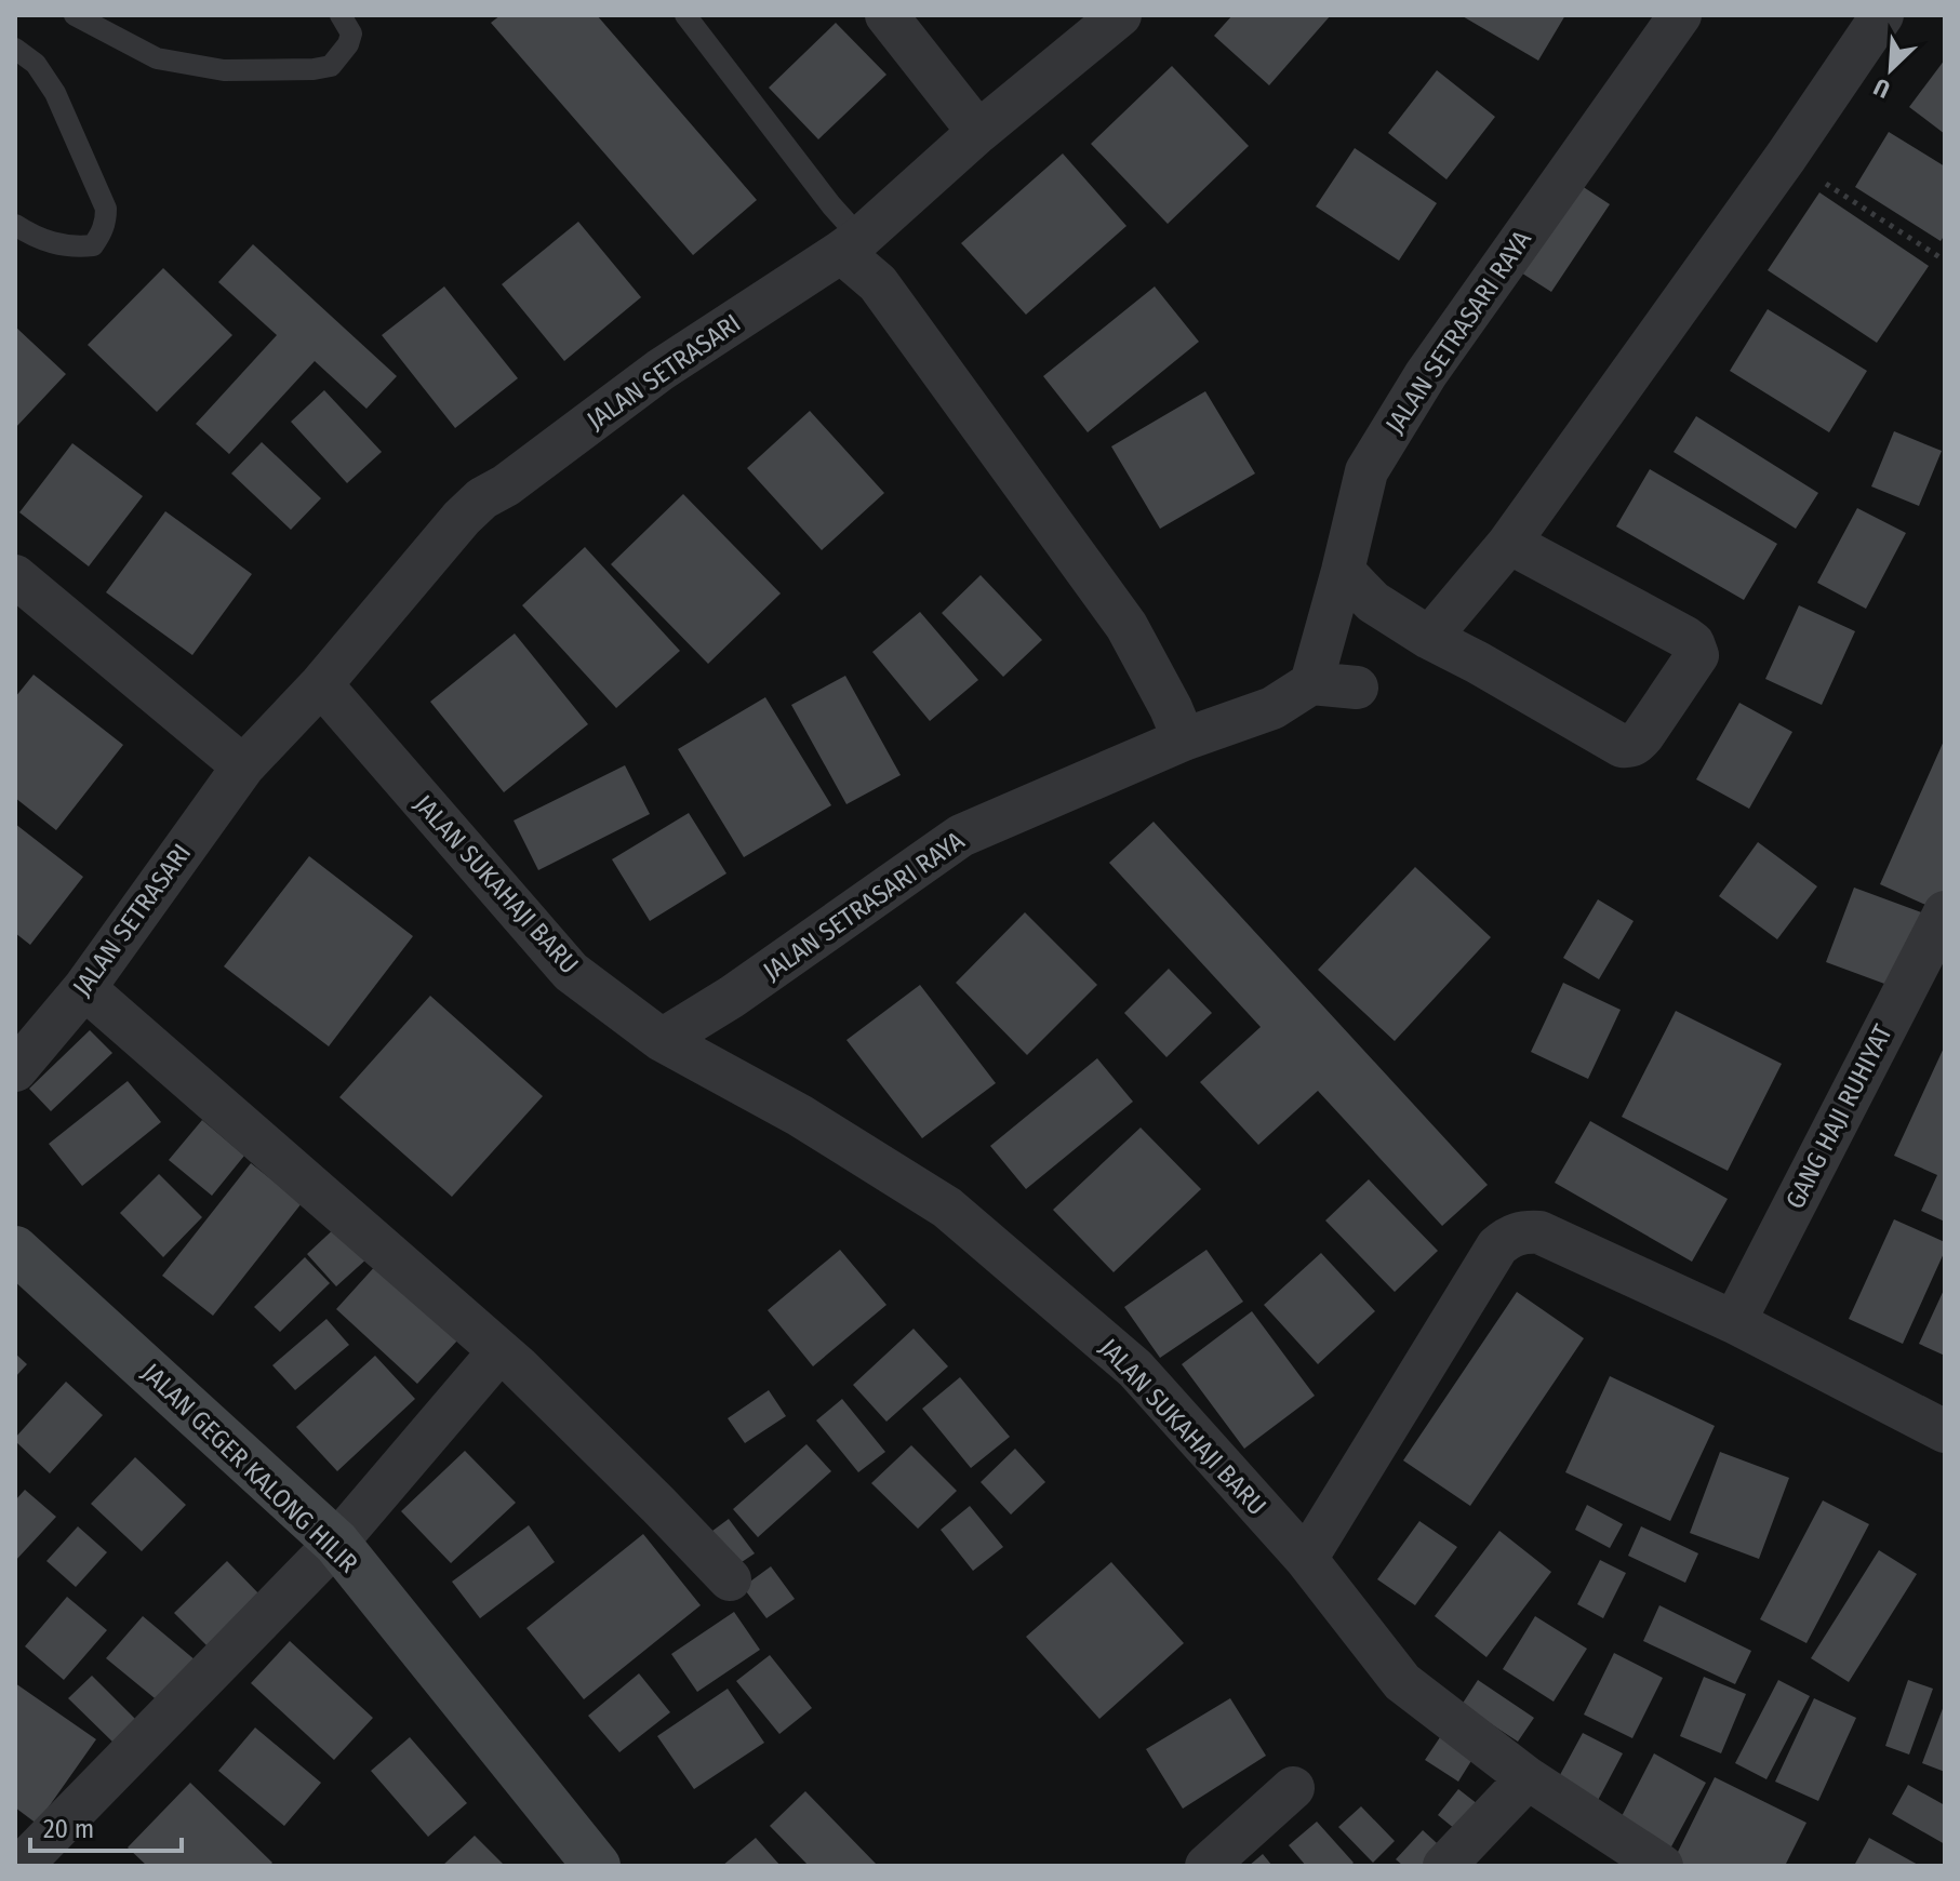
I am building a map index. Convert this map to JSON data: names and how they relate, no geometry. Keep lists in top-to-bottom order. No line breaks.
{"streets":{"main road":["JALAN GEGER KALONG HILIR"],"street":["JALAN SETRASARI RAYA","JALAN SETRASARI","JALAN SUKAHAJI BARU","GANG HAJI RUHIYAT"]},"crossings":[["JALAN SETRASARI RAYA","JALAN SUKAHAJI BARU"],["JALAN SETRASARI","JALAN SUKAHAJI BARU"]],"scale_bar":"20 m","north":"bottom left"}
